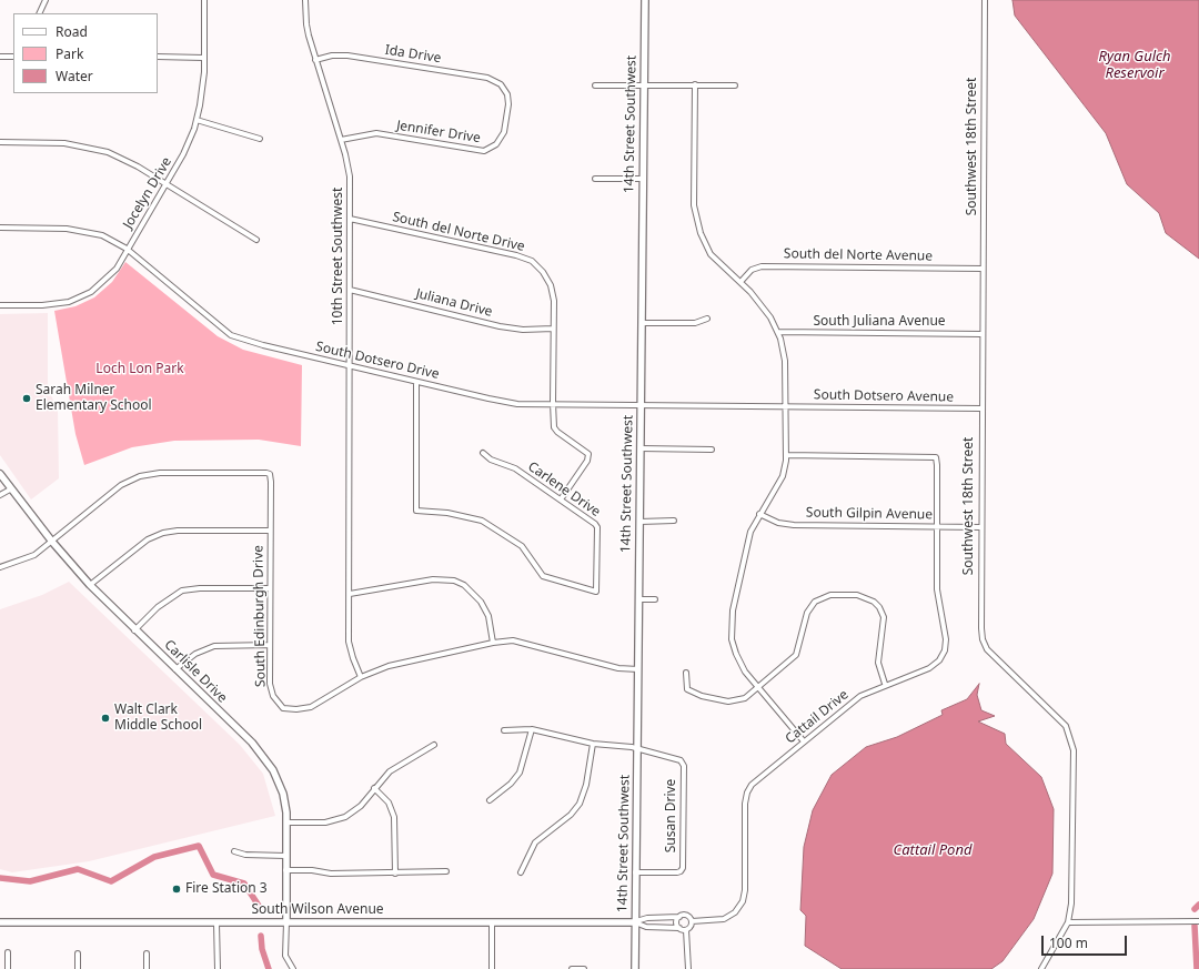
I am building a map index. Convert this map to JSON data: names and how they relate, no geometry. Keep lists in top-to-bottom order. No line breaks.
{"streets":{"main road":["14th Street Southwest","Carlisle Drive","South Wilson Avenue"],"street":["Ida Drive","Jennifer Drive","Southwest 18th Street","Jocelyn Drive","South del Norte Drive","South del Norte Avenue","10th Street Southwest","Juliana Drive","South Juliana Avenue","South Dotsero Drive","South Dotsero Avenue","Carlene Drive","South Gilpin Avenue","South Edinburgh Drive","Cattail Drive","Susan Drive"]},"crossings":[["Ida Drive","Jennifer Drive"],["Ida Drive","10th Street Southwest"],["14th Street Southwest","South Dotsero Drive"],["14th Street Southwest","South Edinburgh Drive"],["14th Street Southwest","Susan Drive"],["14th Street Southwest","South Wilson Avenue"],["Jennifer Drive","10th Street Southwest"],["Southwest 18th Street","South del Norte Avenue"],["Southwest 18th Street","South Juliana Avenue"],["Southwest 18th Street","South Dotsero Avenue"],["Southwest 18th Street","South Gilpin Avenue"],["Jocelyn Drive","South Dotsero Drive"],["South del Norte Drive","10th Street Southwest"],["South del Norte Drive","Juliana Drive"],["South del Norte Drive","South Dotsero Drive"],["South del Norte Drive","Carlene Drive"],["10th Street Southwest","Juliana Drive"],["10th Street Southwest","South Dotsero Drive"],["10th Street Southwest","South Edinburgh Drive"],["South Dotsero Drive","South Dotsero Avenue"],["South Dotsero Drive","Carlene Drive"],["South Gilpin Avenue","Cattail Drive"],["South Edinburgh Drive","Carlisle Drive"],["Carlisle Drive","South Wilson Avenue"],["Cattail Drive","South Wilson Avenue"]],"water":["Ryan Gulch Reservoir","Cattail Pond"],"parks":["Loch Lon Park"],"places":["Sarah Milner Elementary School","Walt Clark Middle School","Fire Station 3"],"legend":["Road","Park","Water"],"scale_bar":"100 m"}
